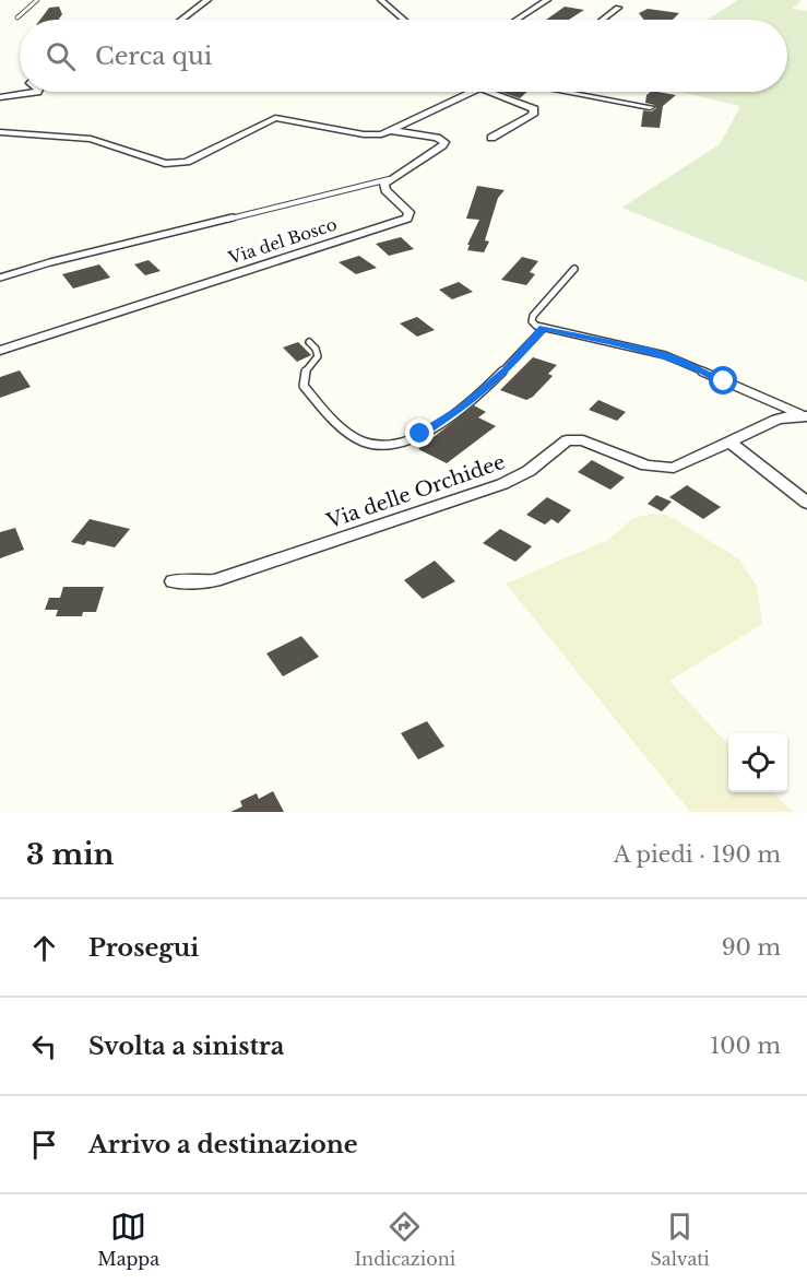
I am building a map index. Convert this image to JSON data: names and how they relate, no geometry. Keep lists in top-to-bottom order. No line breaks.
{"streets":{"street":["Via del Bosco","Via delle Orchidee"]},"page":{"search":"Cerca qui","heading":["3 min","A piedi · 190 m"],"list":[["Prosegui","90 m"],["Svolta a sinistra","100 m"],"Arrivo a destinazione"],"nav":["Mappa","Indicazioni","Salvati"]}}
